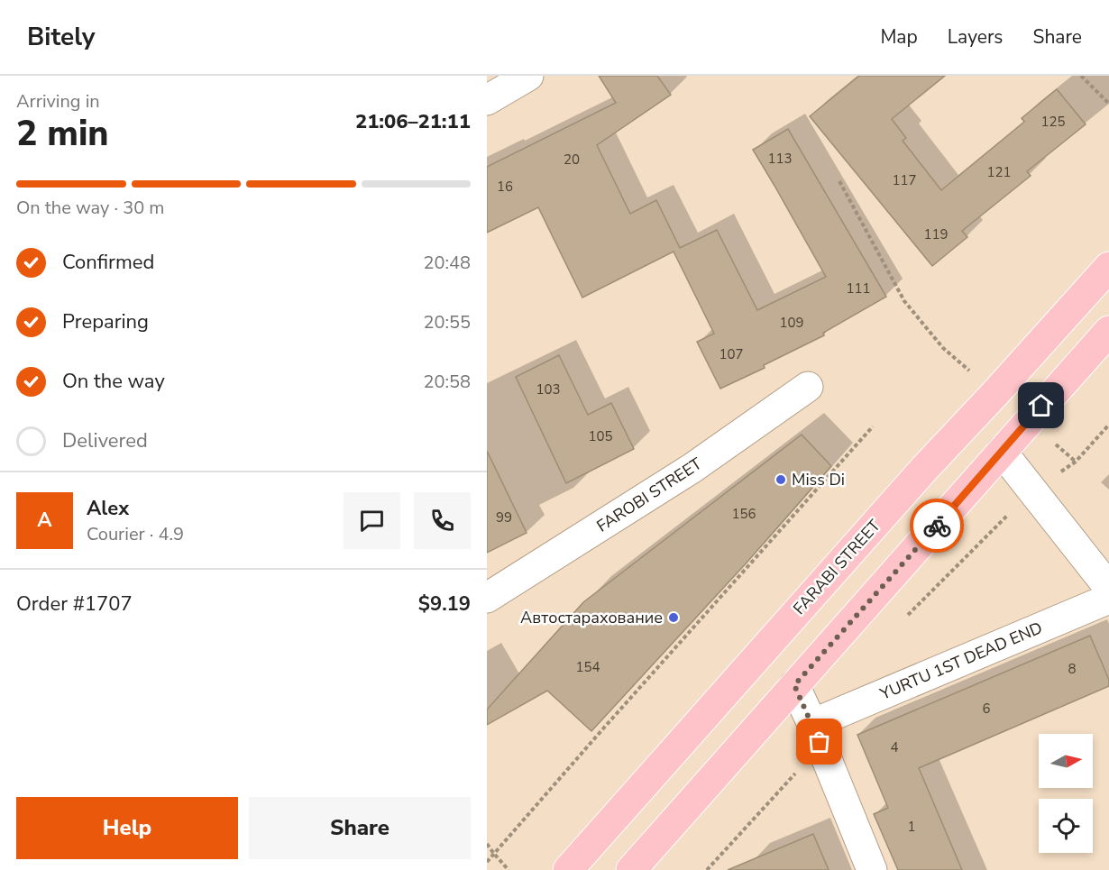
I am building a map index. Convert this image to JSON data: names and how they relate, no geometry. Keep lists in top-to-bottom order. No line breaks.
{"streets":{"main road":["FARABI STREET"],"street":["FAROBI STREET","YURTU 1ST DEAD END"]},"places":["Miss Di","Автостарахование"],"house_numbers":["125","113","20","121","117","16","119","111","109","107","103","105","156","99","154","8","6","4","1"],"north":"right","page":{"header":"Bitely","nav":["Map","Layers","Share"],"heading":["2 min","Arriving in","21:06–21:11"],"panel":["Alex","Courier · 4.9","Order #1707","$9.19"],"bar":"On the way · 30 m","list":[["Confirmed","20:48"],["Preparing","20:55"],["On the way","20:58"],"Delivered"],"round":"A","buttons":["Help","Share"]}}
